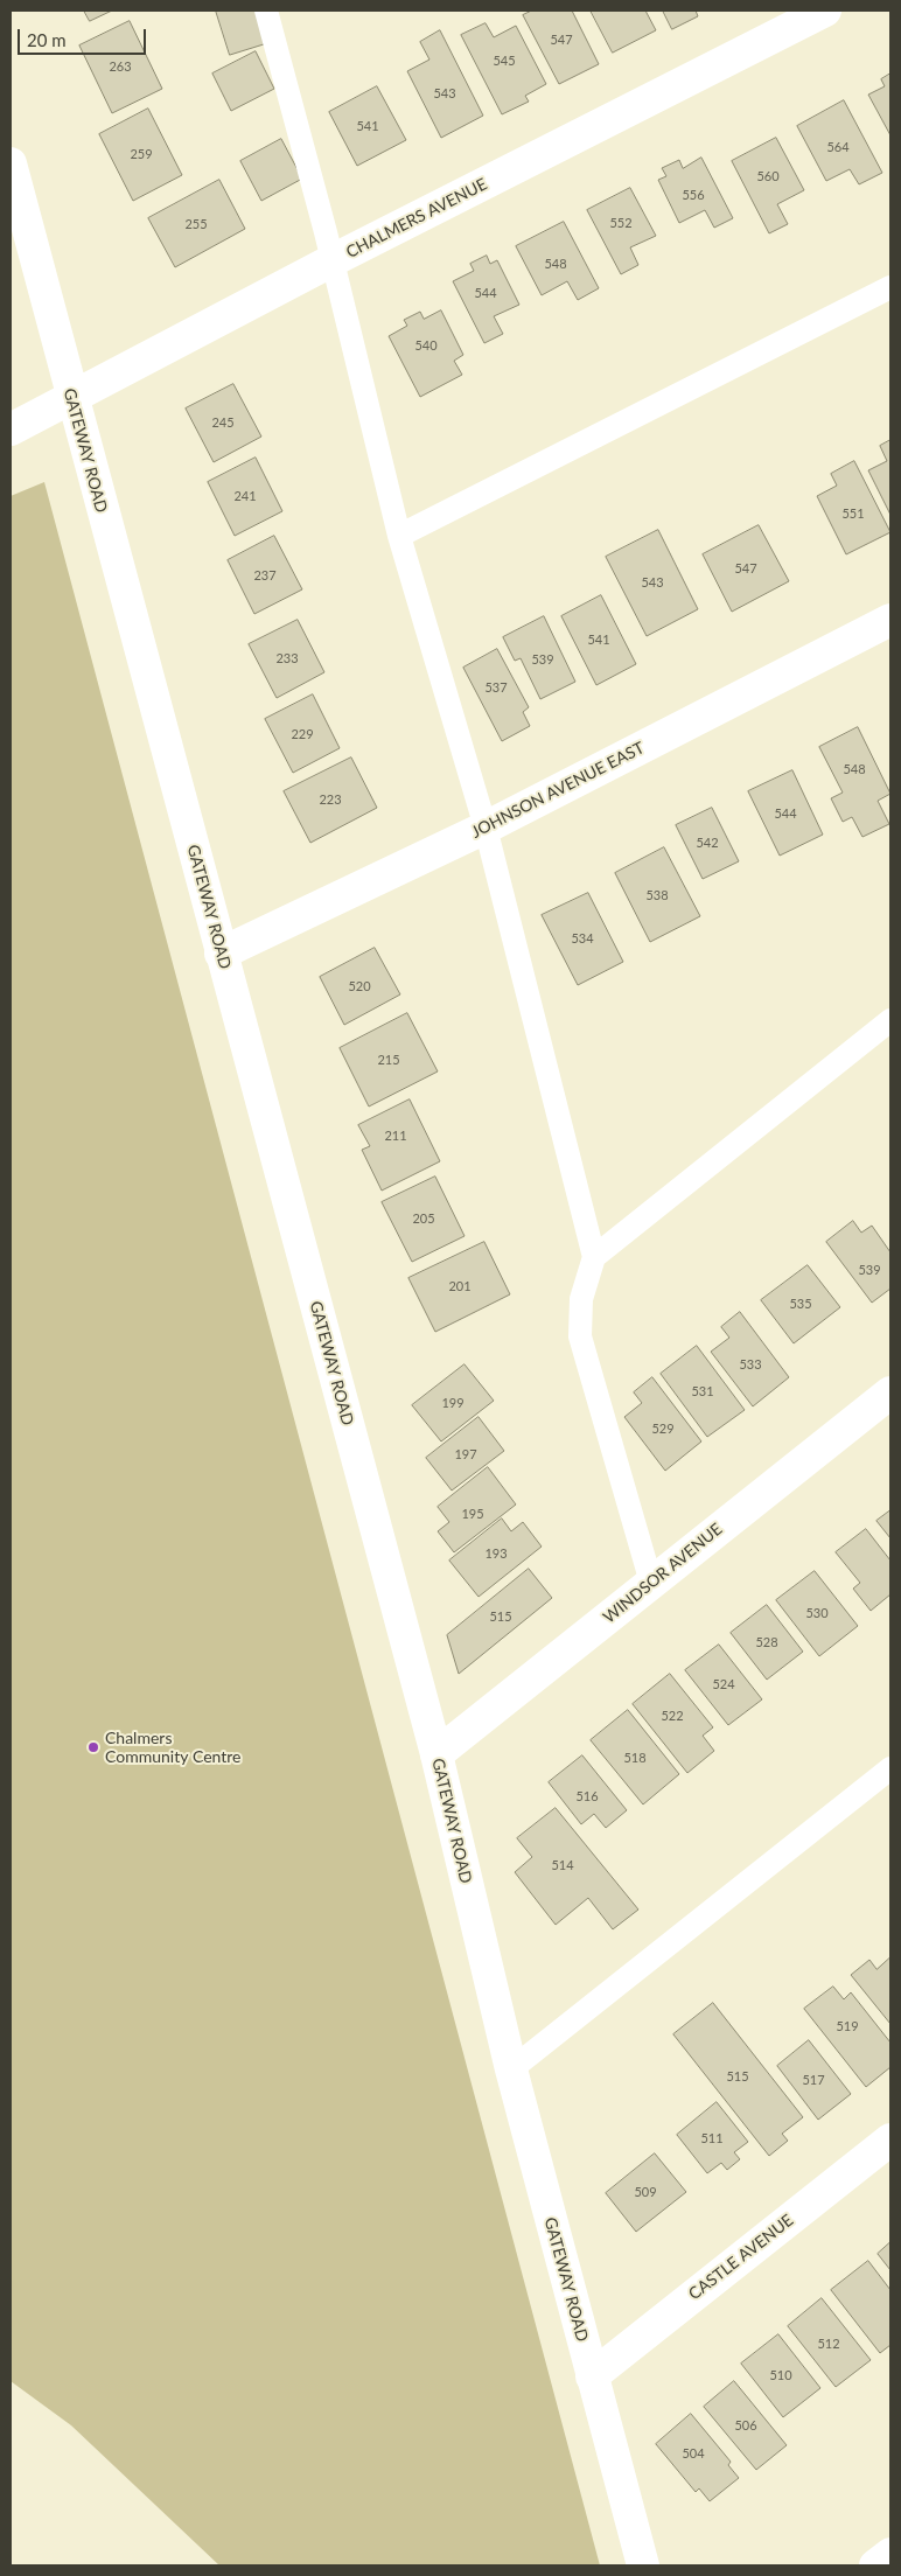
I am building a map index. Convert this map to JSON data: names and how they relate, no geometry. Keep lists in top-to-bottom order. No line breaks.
{"streets":{"street":["CHALMERS AVENUE","GATEWAY ROAD","JOHNSON AVENUE EAST","WINDSOR AVENUE","CASTLE AVENUE"]},"crossings":[["CHALMERS AVENUE","GATEWAY ROAD"],["GATEWAY ROAD","JOHNSON AVENUE EAST"],["GATEWAY ROAD","WINDSOR AVENUE"],["GATEWAY ROAD","CASTLE AVENUE"]],"places":["Chalmers Community Centre"],"house_numbers":["547","545","263","543","541","564","259","560","556","552","255","548","544","540","245","241","551","547","237","543","541","233","539","537","229","548","223","544","542","538","534","520","215","211","205","539","201","535","533","531","199","529","197","195","193","530","515","528","524","522","518","516","514","519","515","517","511","509","512","510","506","504"],"scale_bar":"20 m"}
